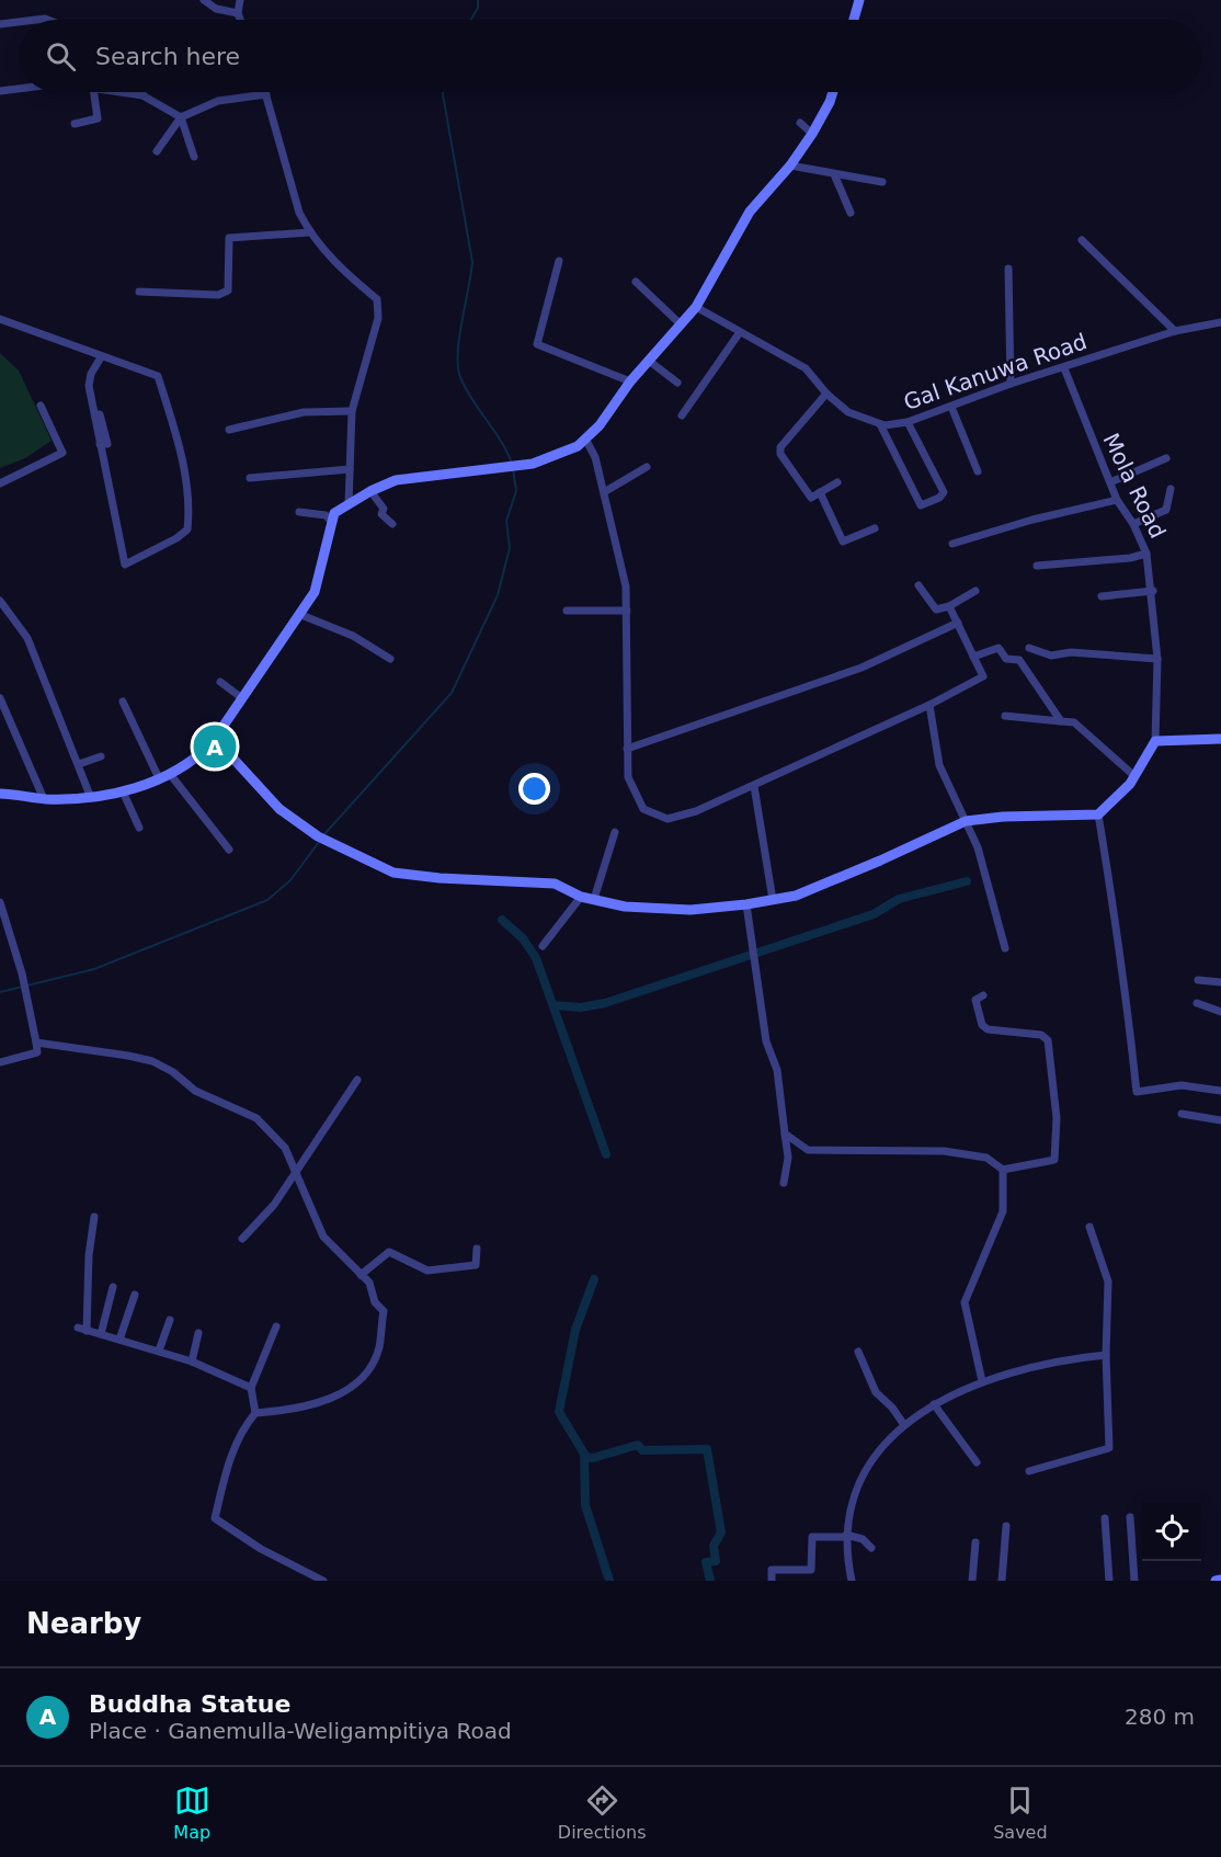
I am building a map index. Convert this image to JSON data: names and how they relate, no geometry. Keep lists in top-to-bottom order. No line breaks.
{"streets":{"street":["Gal Kanuwa Road","Mola Road"]},"crossings":[["Gal Kanuwa Road","Mola Road"]],"page":{"search":"Search here","pins":"A","heading":"Nearby","list":[{"mark":"A","name":"Buddha Statue","note":"Place · Ganemulla-Weligampitiya Road","value":"280 m"}],"nav":["Map","Directions","Saved"]}}
